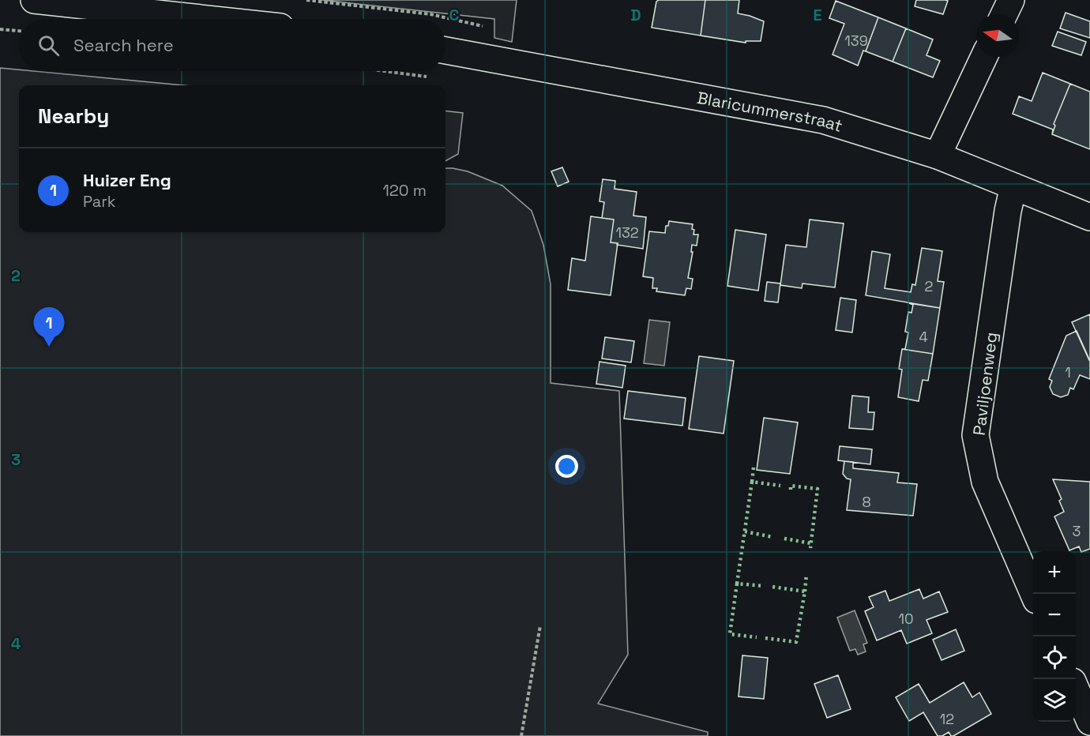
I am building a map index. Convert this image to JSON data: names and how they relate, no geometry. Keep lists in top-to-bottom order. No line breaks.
{"streets":{"main road":["Blaricummerstraat","Paviljoenweg"]},"crossings":[["Blaricummerstraat","Paviljoenweg"]],"house_numbers":["139","132","2","4","1","8","3","10","12"],"north":"left","page":{"search":"Search here","heading":"Nearby","list":[{"mark":"1","name":"Huizer Eng","note":"Park","value":"120 m"}],"pins":"1","map_buttons":["+","−"]},"grid":{"columns":["C","D","E"],"rows":["2","3","4"]}}
